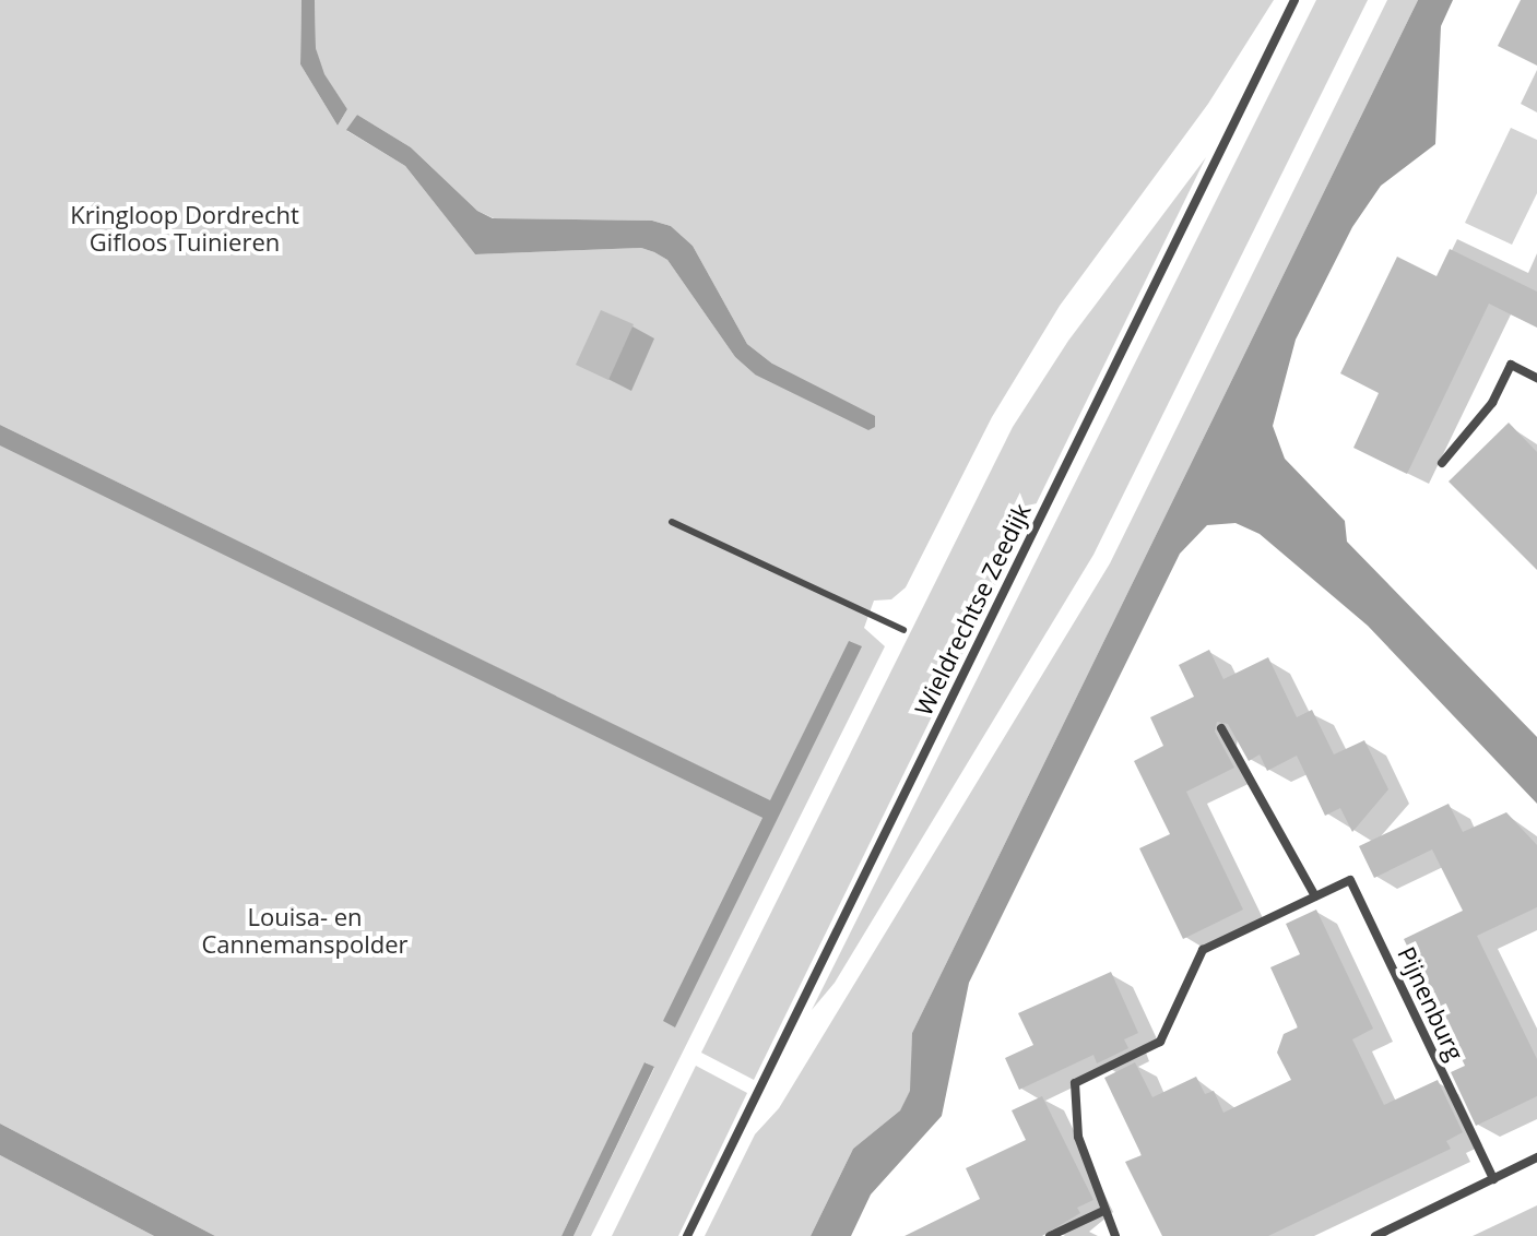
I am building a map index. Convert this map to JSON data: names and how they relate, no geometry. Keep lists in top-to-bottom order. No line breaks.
{"streets":{"street":["Wieldrechtse Zeedijk","Pijnenburg"]},"parks":["Kringloop Dordrecht Gifloos Tuinieren","Louisa- en Cannemanspolder"]}
